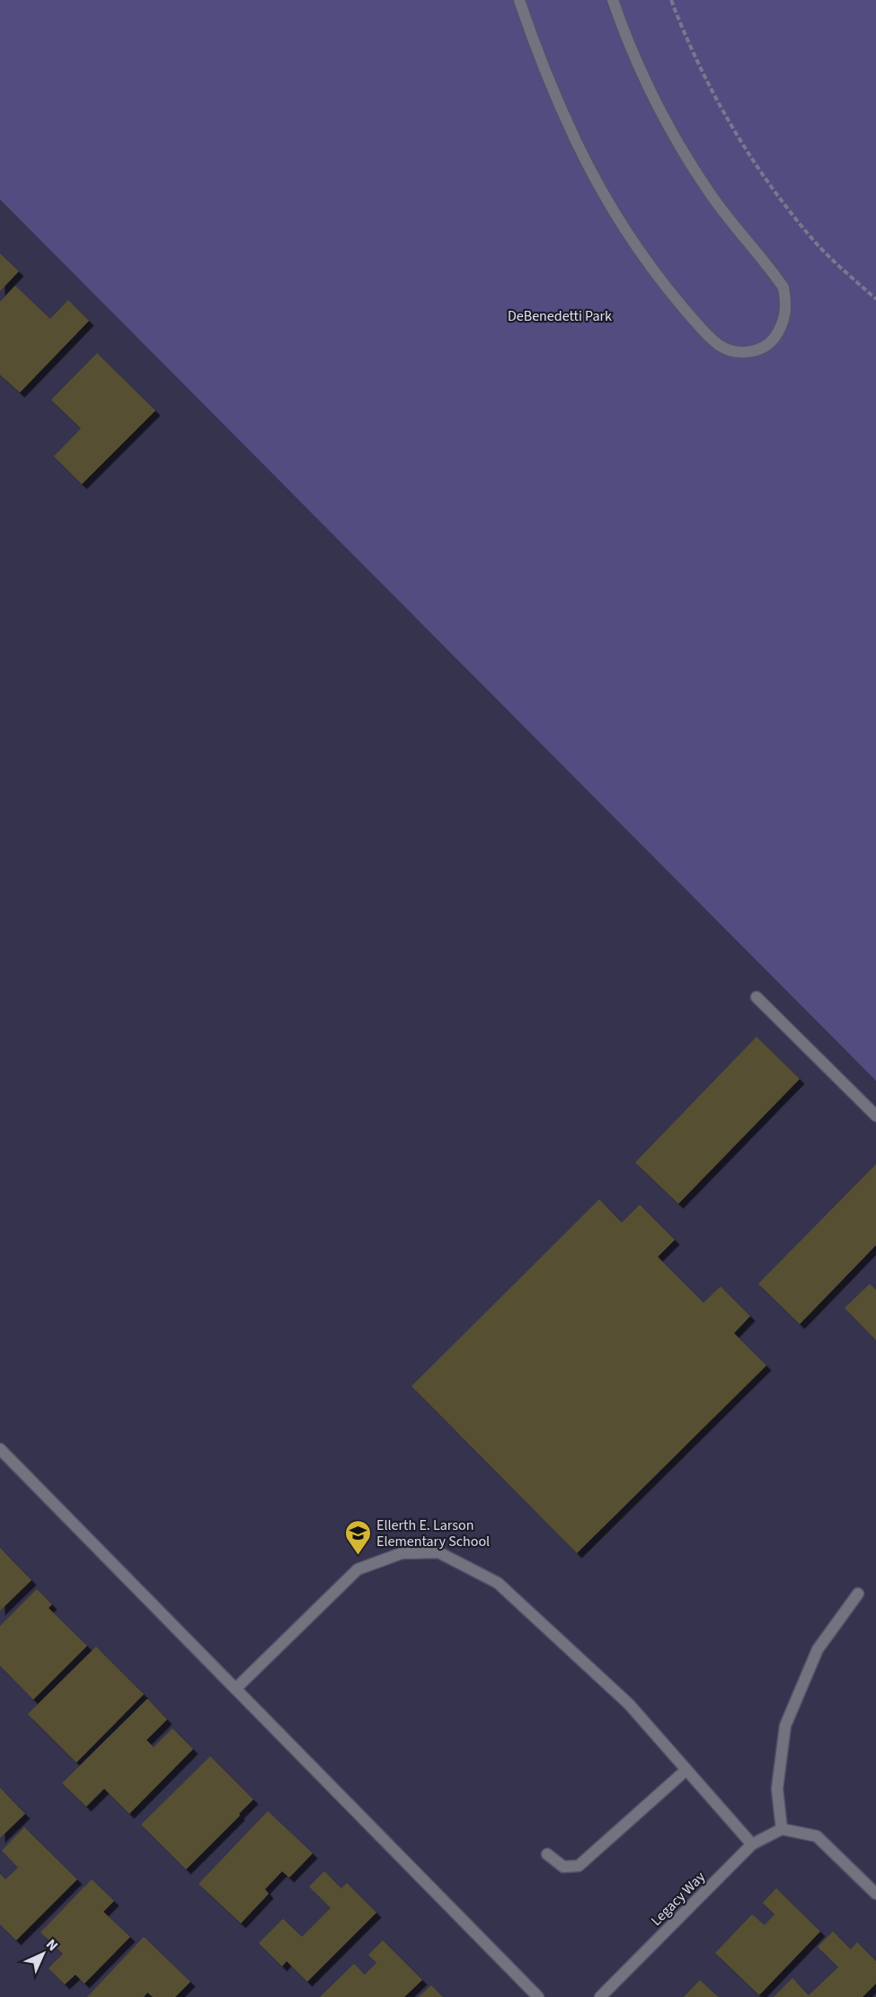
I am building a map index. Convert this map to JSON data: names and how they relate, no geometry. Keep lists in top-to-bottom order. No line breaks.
{"streets":{"street":["Legacy Way"]},"parks":["DeBenedetti Park"],"places":{"school or university":["Ellerth E. Larson Elementary School"]},"north":"top right"}
